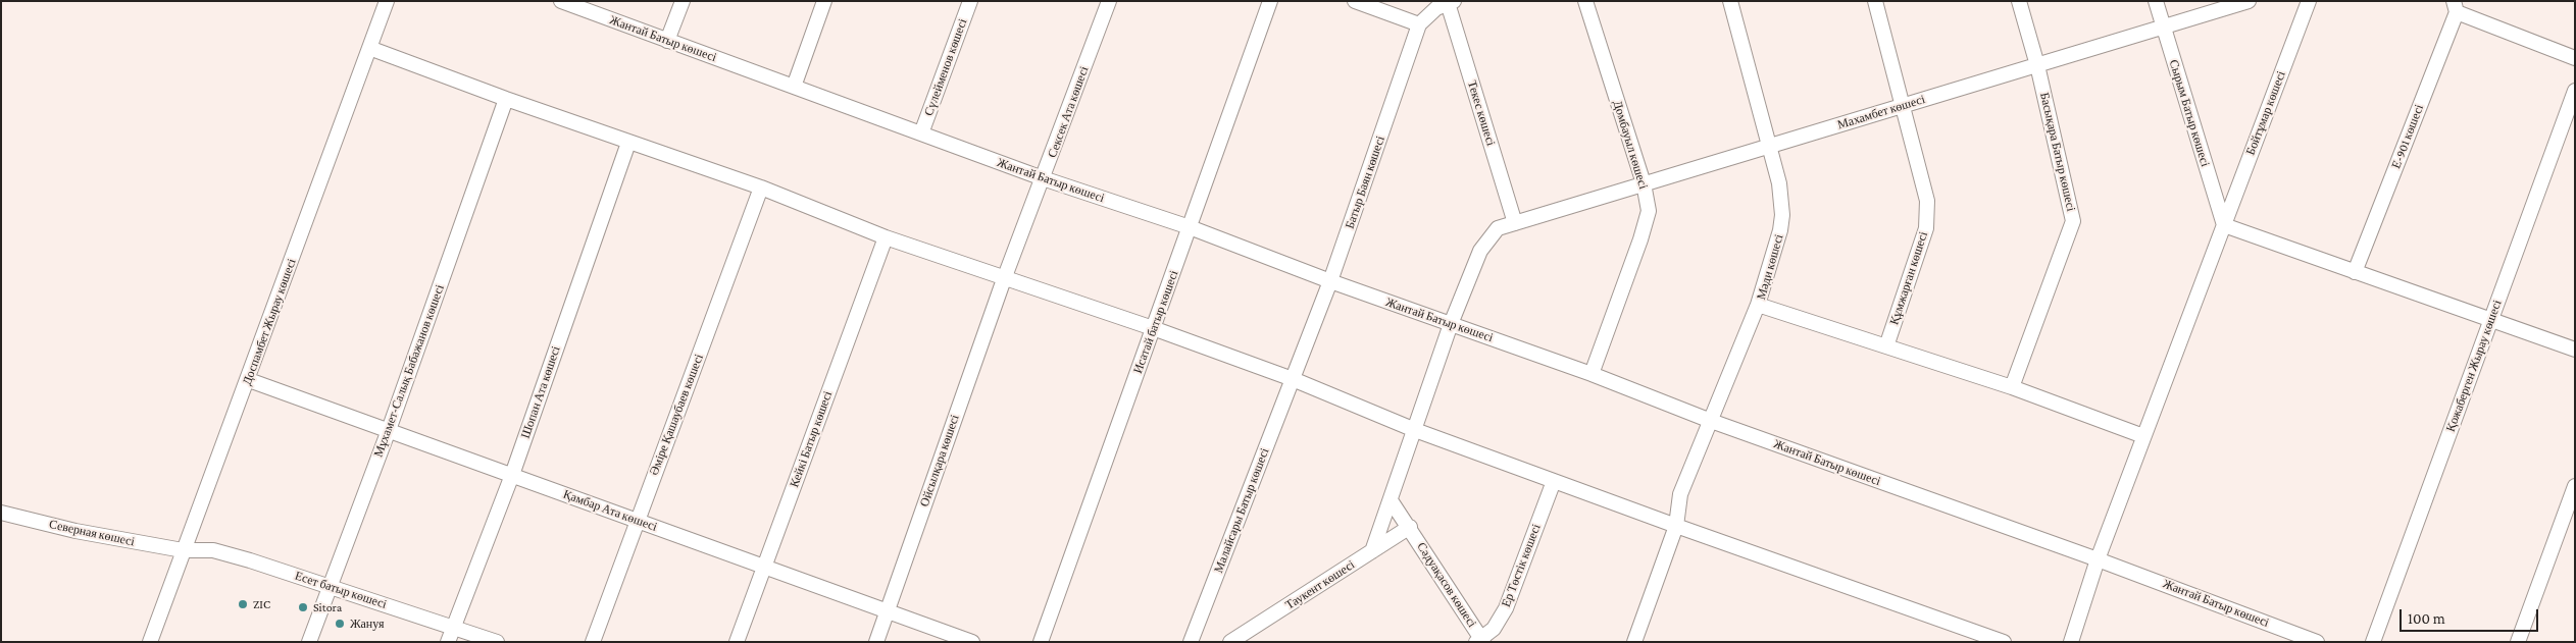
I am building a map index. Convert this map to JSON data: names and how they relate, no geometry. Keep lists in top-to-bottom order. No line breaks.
{"streets":{"street":["Жантай Батыр көшесі","Сүлейменов көшесі","Сексек Ата көшесі","Махамбет көшесі","Текес көшесі","Сырым Батыр көшесі","Бойтұмар көшесі","Е-901 көшесі","Домбауыл көшесі","Басықара Батыр көшесі","Батыр Баян көшесі","Мәди көшесі","Құмжарған көшесі","Доспамбет Жырау көшесі","Исатай батыр көшесі","Қожаберген Жырау көшесі","Мұхамет-Салық Бабажанов көшесі","Шопан Ата көшесі","Әміре Қашаубаев көшесі","Кейкі Батыр көшесі","Ойсылқара көшесі","Қамбар Ата көшесі","Малайсары Батыр көшесі","Северная көшесі","Ер Төстік көшесі","Таукент көшесі","Сәдуақасов көшесі","Есет батыр көшесі"]},"crossings":[["Жантай Батыр көшесі","Сүлейменов көшесі"],["Жантай Батыр көшесі","Сексек Ата көшесі"],["Жантай Батыр көшесі","Махамбет көшесі"],["Жантай Батыр көшесі","Бойтұмар көшесі"],["Жантай Батыр көшесі","Домбауыл көшесі"],["Жантай Батыр көшесі","Батыр Баян көшесі"],["Жантай Батыр көшесі","Исатай батыр көшесі"],["Сексек Ата көшесі","Ойсылқара көшесі"],["Махамбет көшесі","Текес көшесі"],["Махамбет көшесі","Сырым Батыр көшесі"],["Махамбет көшесі","Домбауыл көшесі"],["Махамбет көшесі","Басықара Батыр көшесі"],["Махамбет көшесі","Мәди көшесі"],["Махамбет көшесі","Құмжарған көшесі"],["Махамбет көшесі","Таукент көшесі"],["Махамбет көшесі","Сәдуақасов көшесі"],["Текес көшесі","Батыр Баян көшесі"],["Сырым Батыр көшесі","Бойтұмар көшесі"],["Бойтұмар көшесі","Мәди көшесі"],["Басықара Батыр көшесі","Мәди көшесі"],["Батыр Баян көшесі","Малайсары Батыр көшесі"],["Мәди көшесі","Құмжарған көшесі"],["Доспамбет Жырау көшесі","Қамбар Ата көшесі"],["Доспамбет Жырау көшесі","Северная көшесі"],["Доспамбет Жырау көшесі","Есет батыр көшесі"],["Мұхамет-Салық Бабажанов көшесі","Қамбар Ата көшесі"],["Мұхамет-Салық Бабажанов көшесі","Есет батыр көшесі"],["Шопан Ата көшесі","Қамбар Ата көшесі"],["Шопан Ата көшесі","Есет батыр көшесі"],["Әміре Қашаубаев көшесі","Қамбар Ата көшесі"],["Кейкі Батыр көшесі","Қамбар Ата көшесі"],["Ойсылқара көшесі","Қамбар Ата көшесі"],["Северная көшесі","Есет батыр көшесі"],["Ер Төстік көшесі","Сәдуақасов көшесі"],["Таукент көшесі","Сәдуақасов көшесі"]],"places":["ZIC","Sitora","Жануя"],"scale_bar":"100 m"}
